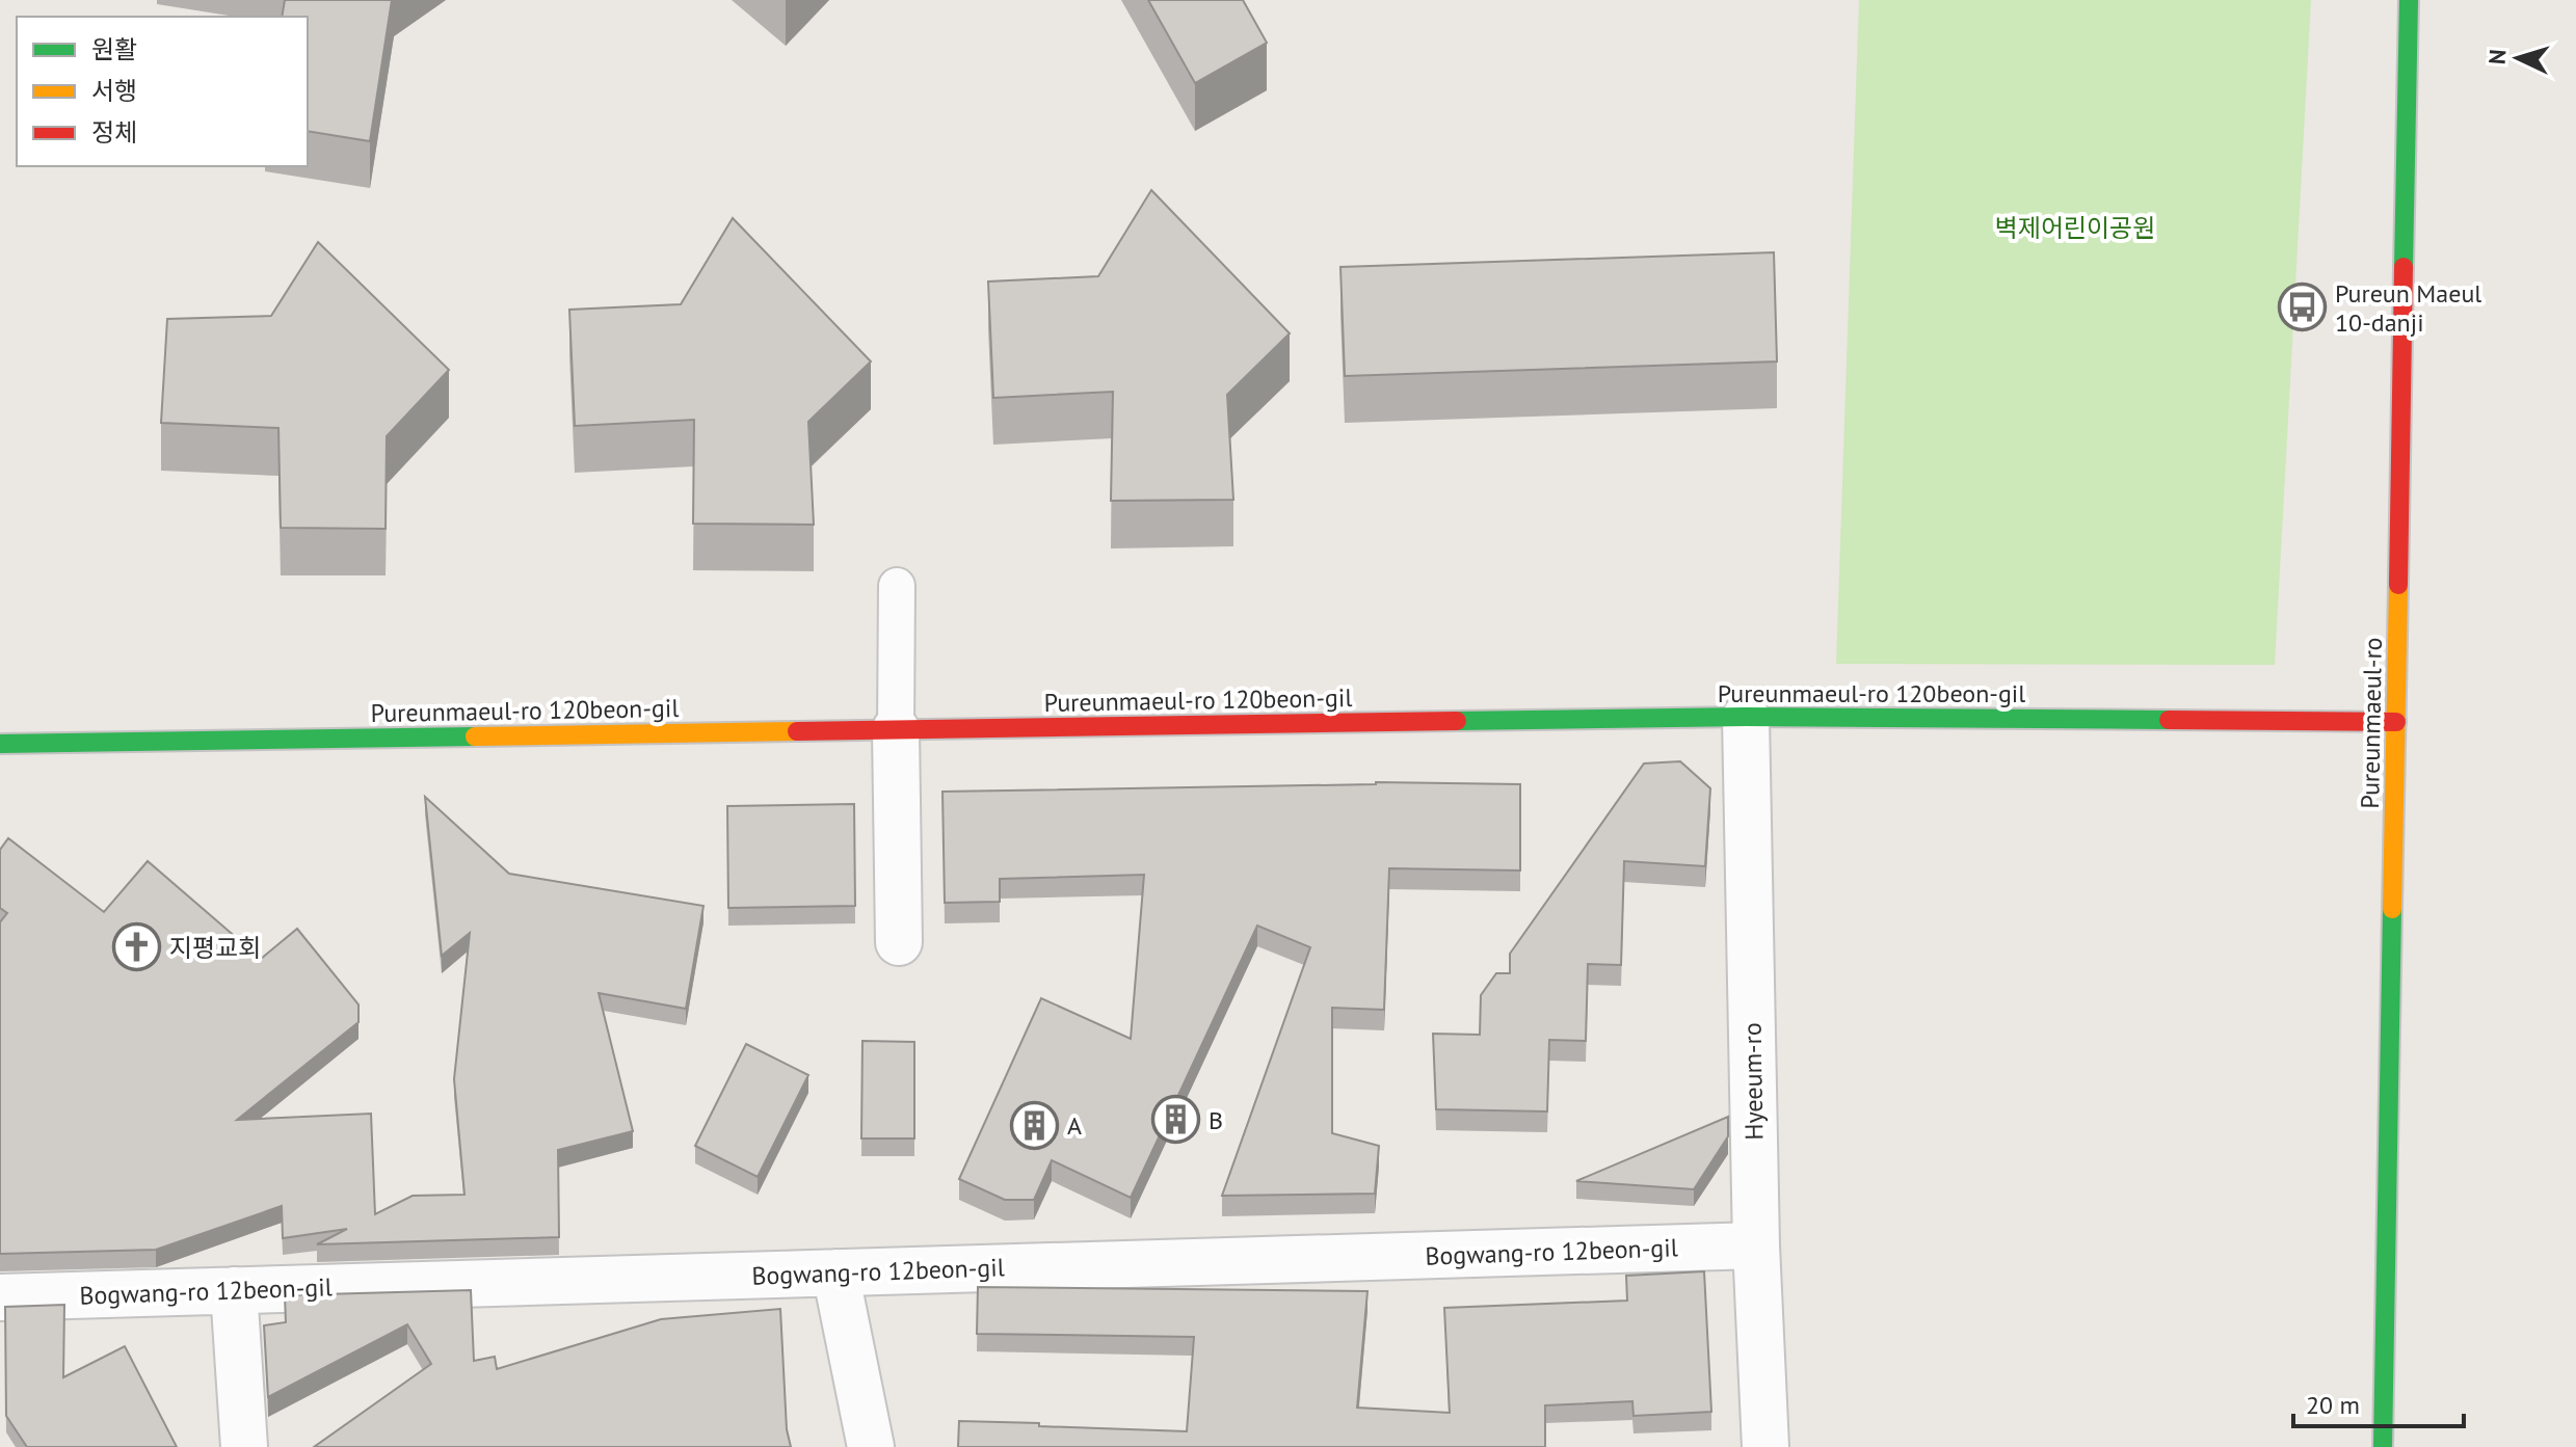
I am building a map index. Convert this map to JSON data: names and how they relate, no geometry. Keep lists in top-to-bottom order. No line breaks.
{"streets":{"street":["Pureunmaeul-ro 120beon-gil","Pureunmaeul-ro","Hyeeum-ro","Bogwang-ro 12beon-gil"]},"crossings":[["Pureunmaeul-ro 120beon-gil","Pureunmaeul-ro"],["Pureunmaeul-ro 120beon-gil","Hyeeum-ro"],["Hyeeum-ro","Bogwang-ro 12beon-gil"]],"parks":["벽제어린이공원"],"places":{"bus stop":["Pureun Maeul 10-danji"],"church":["지평교회"],"building":["B","A"]},"legend":["원활","서행","정체"],"scale_bar":"20 m","north":"left"}
